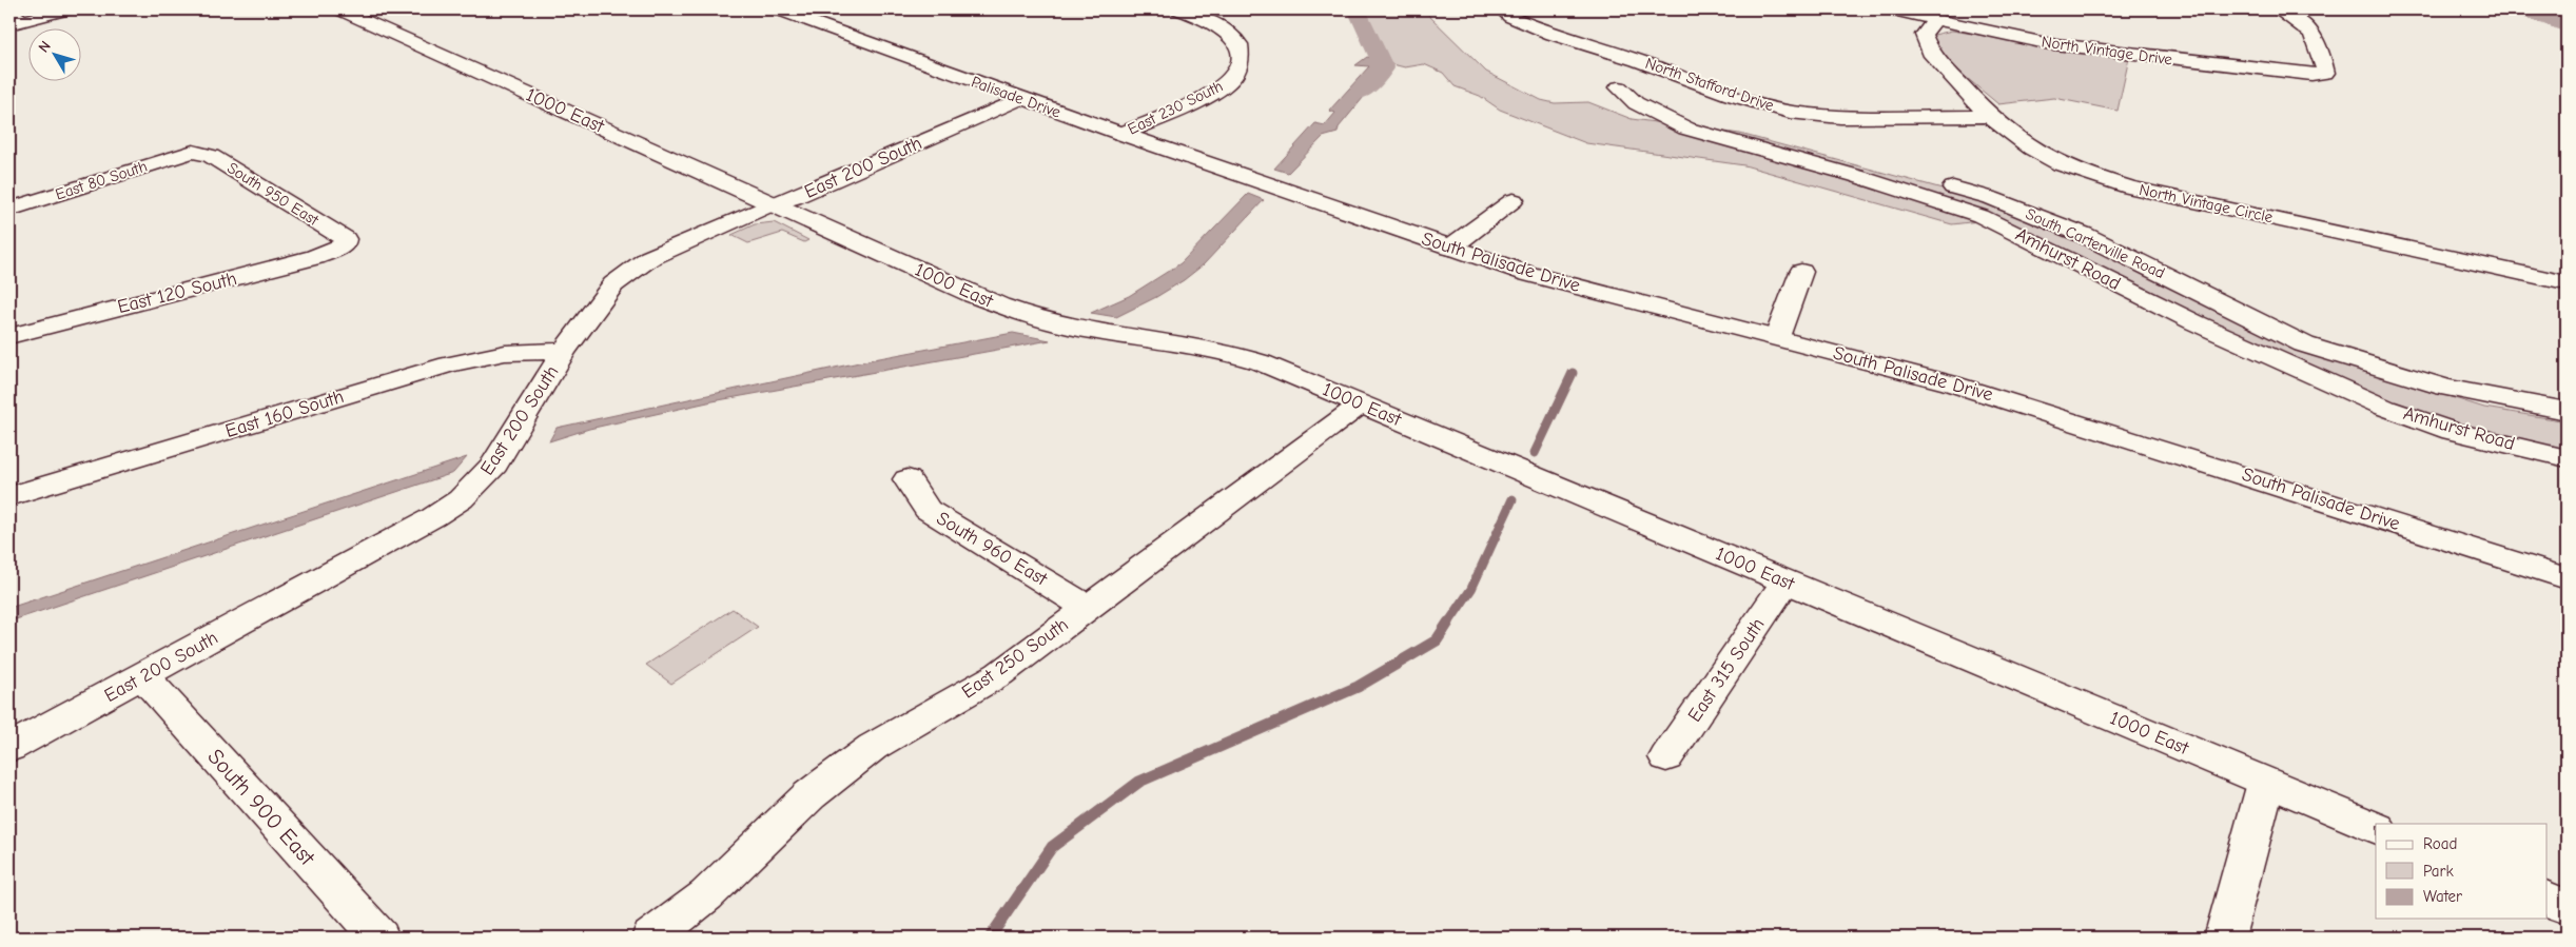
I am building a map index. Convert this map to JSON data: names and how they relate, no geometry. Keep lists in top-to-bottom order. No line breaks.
{"streets":{"street":["North Vintage Drive","North Stafford Drive","Palisade Drive","East 230 South","1000 East","East 200 South","East 80 South","South 950 East","North Vintage Circle","South Carterville Road","Amhurst Road","South Palisade Drive","East 120 South","East 160 South","South 960 East","East 250 South","East 315 South","South 900 East"]},"crossings":[["North Vintage Drive","North Vintage Circle"],["North Stafford Drive","North Vintage Circle"],["Palisade Drive","East 230 South"],["Palisade Drive","East 200 South"],["Palisade Drive","South Palisade Drive"],["1000 East","East 200 South"],["1000 East","East 250 South"],["1000 East","East 315 South"],["East 200 South","East 160 South"],["East 200 South","South 900 East"],["East 80 South","South 950 East"],["South 950 East","East 120 South"],["South Carterville Road","Amhurst Road"],["South 960 East","East 250 South"]],"legend":["Road","Park","Water"],"north":"top left"}
